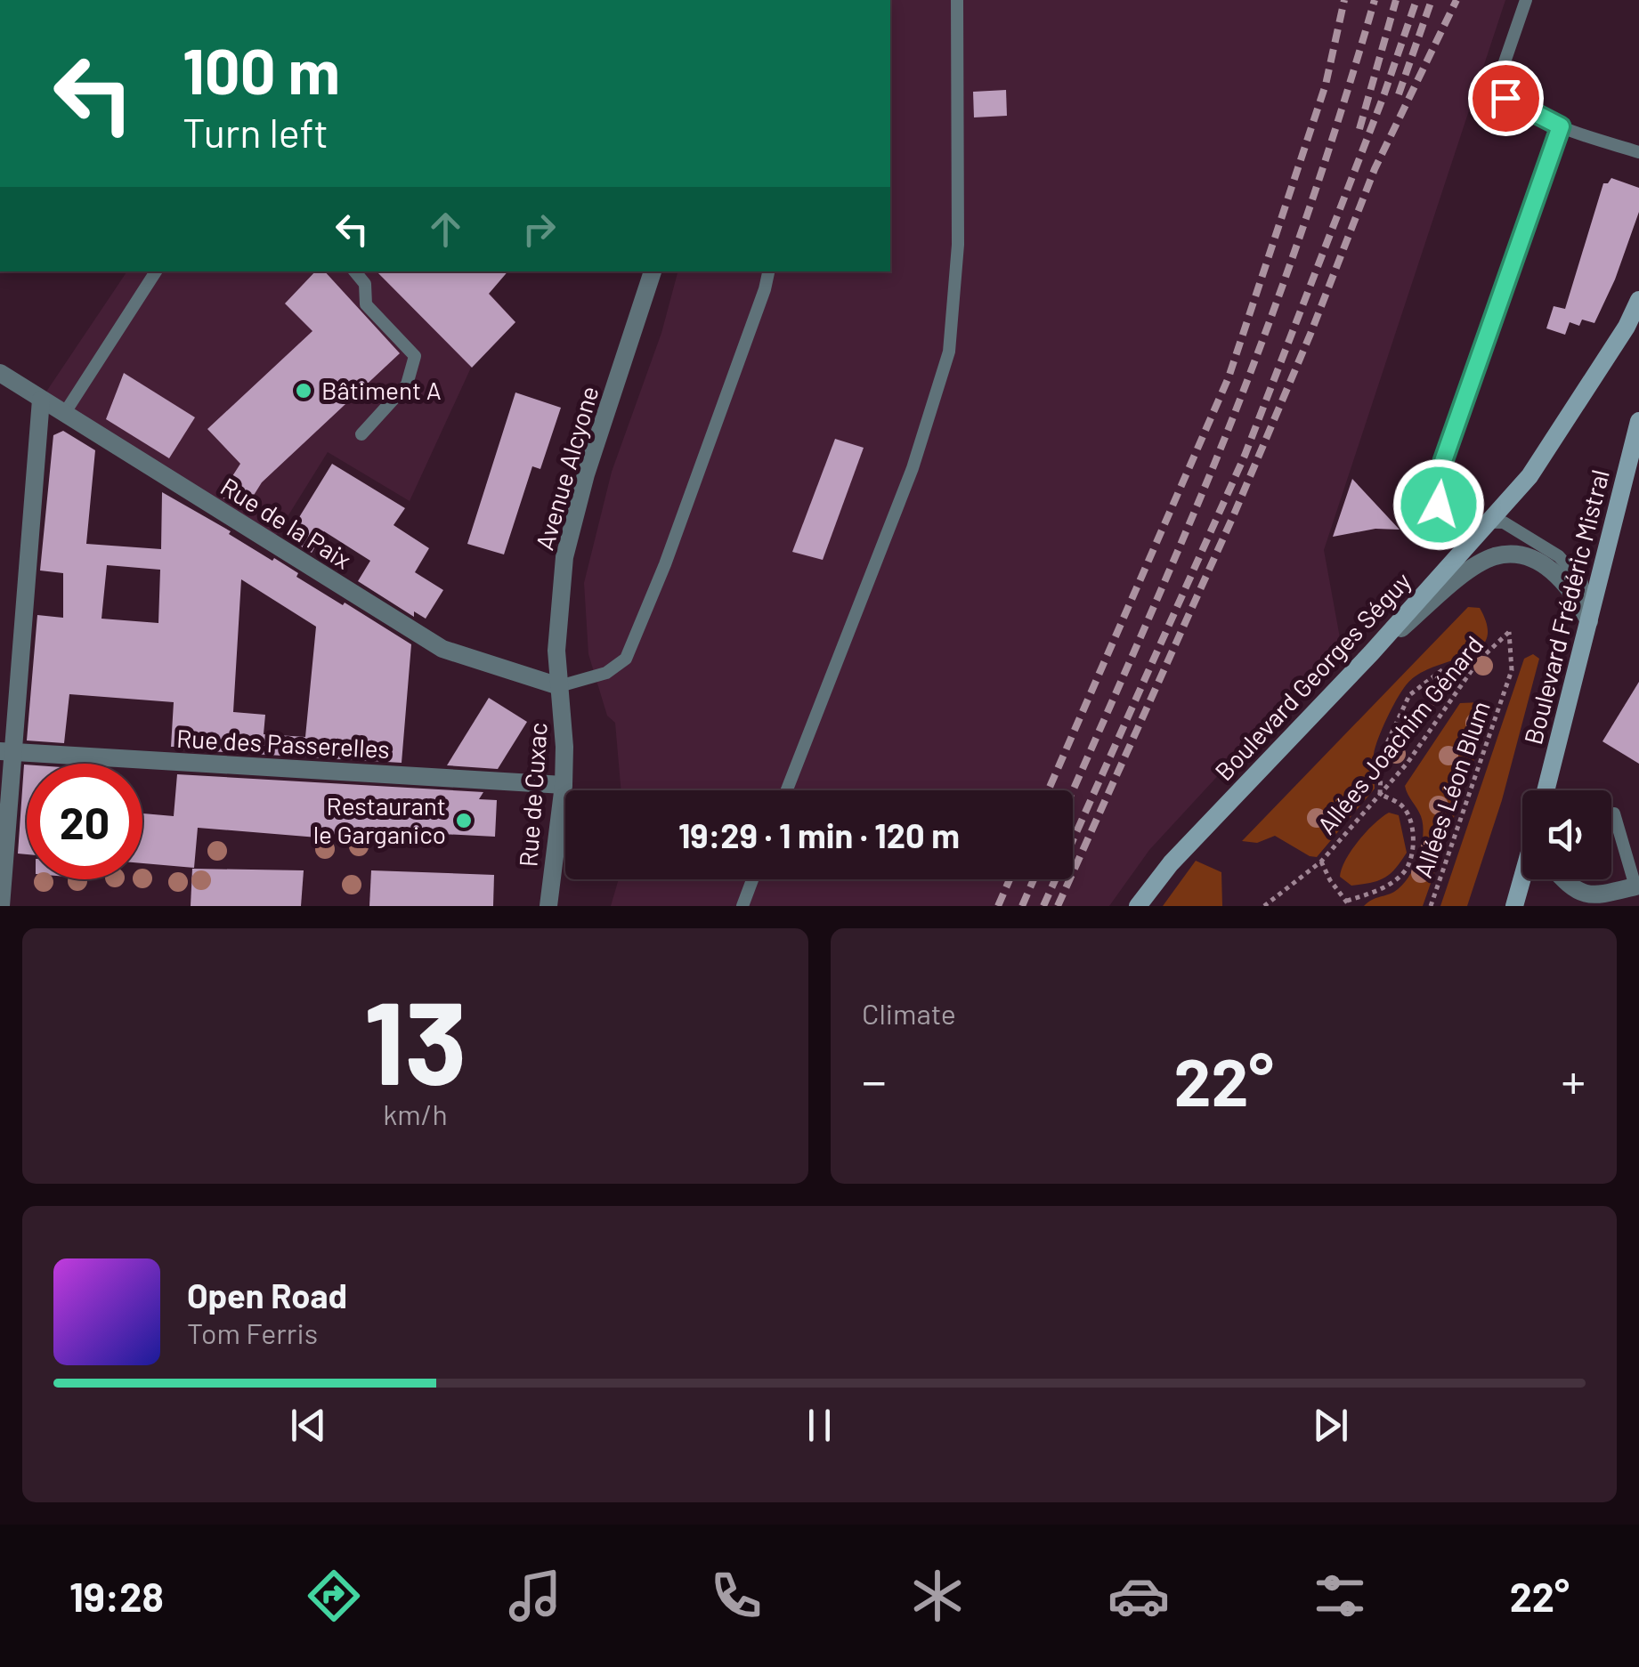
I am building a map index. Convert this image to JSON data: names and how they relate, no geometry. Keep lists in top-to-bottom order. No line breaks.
{"streets":{"main road":["Boulevard Frédéric Mistral","Boulevard Georges Séguy"],"street":["Avenue Alcyone","Rue de la Paix","Rue des Passerelles","Rue de Cuxac"],"path":["Allées Joachim Génard","Allées Léon Blum"]},"crossings":[["Avenue Alcyone","Rue de la Paix"],["Avenue Alcyone","Rue de Cuxac"],["Rue de la Paix","Rue de Cuxac"],["Allées Joachim Génard","Allées Léon Blum"],["Rue des Passerelles","Rue de Cuxac"]],"places":["Bâtiment A","Restaurant le Garganico"],"page":{"turn":["100 m","Turn left"],"limit":"20","trip":"19:29 · 1 min · 120 m","tile":[["13","km/h"],"Climate"],"heat":["−","22°","+"],"song":["Open Road","Tom Ferris"],"tabs":["19:28","22°"]}}
